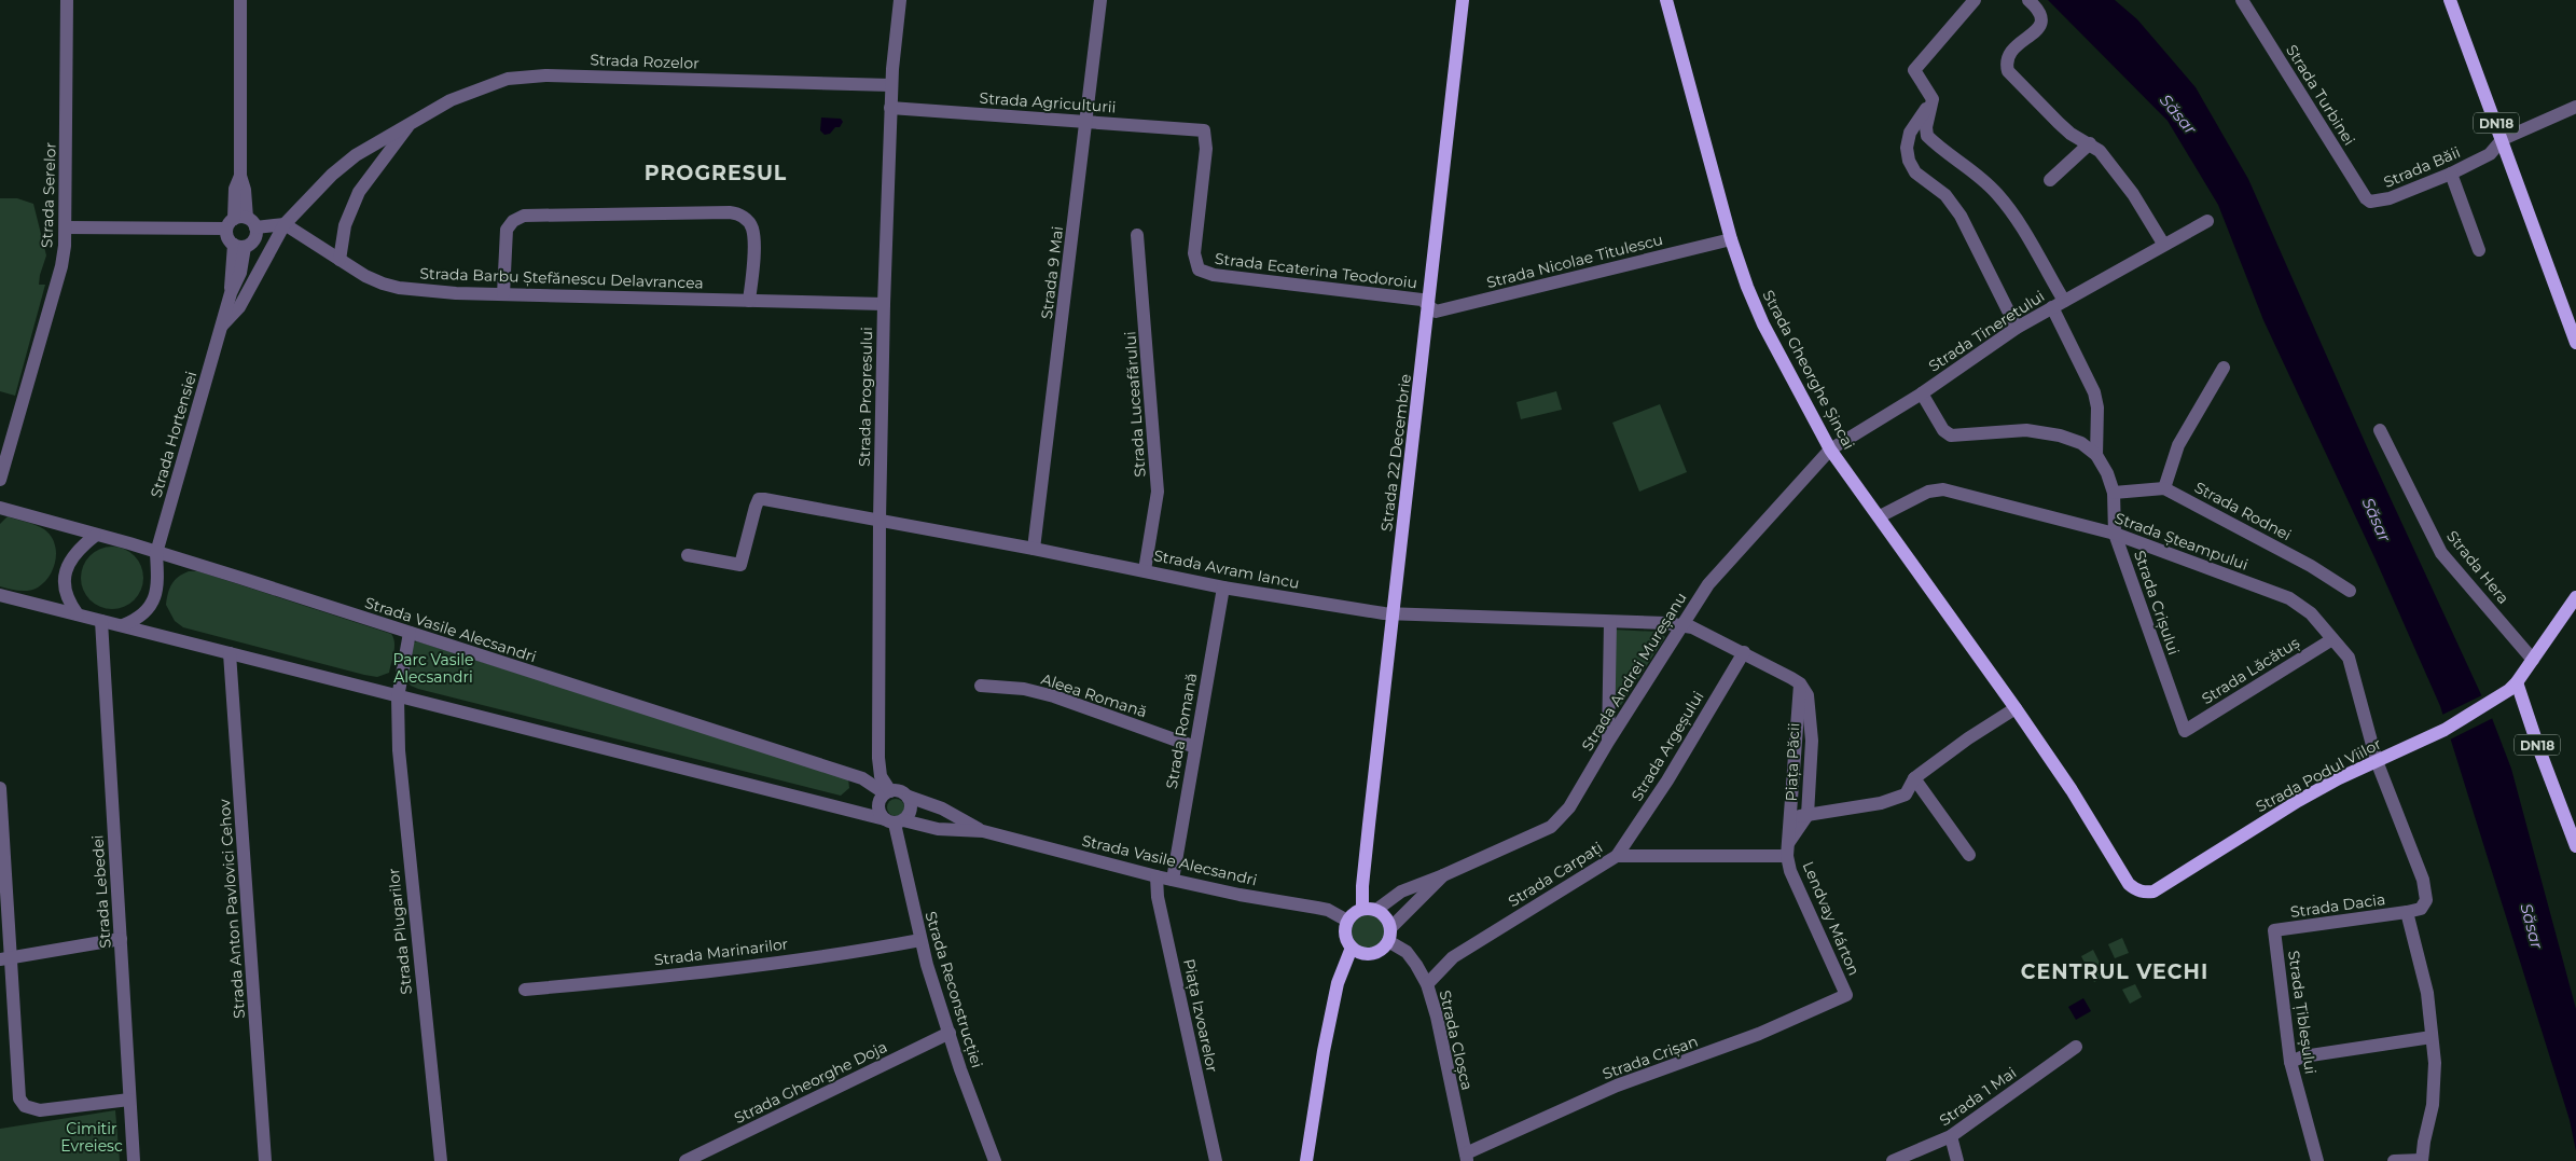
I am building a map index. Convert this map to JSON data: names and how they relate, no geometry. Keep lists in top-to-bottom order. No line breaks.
{"streets":{"main road":["DN18","Strada Gheorghe Șincai","Strada 22 Decembrie","Strada Podul Viilor"],"street":["Strada Rozelor","Strada Turbinei","Strada Agriculturii","Strada Băii","Strada Serelor","Strada Nicolae Titulescu","Strada Ecaterina Teodoroiu","Strada 9 Mai","Strada Barbu Ștefănescu Delavrancea","Strada Tineretului","Strada Progresului","Strada Luceafărului","Strada Hortensiei","Strada Rodnei","Strada Șteampului","Strada Hera","Strada Avram Iancu","Strada Crișului","Strada Vasile Alecsandri","Strada Lăcătuș","Strada Andrei Mureșanu","Aleea Romană","Strada Romană","Strada Argeșului","Piața Păcii","Strada Carpați","Strada Lebedei","Strada Dacia","Strada Anton Pavlovici Cehov","Lendvay Márton","Strada Plugarilor","Strada Marinarilor","Strada Reconstrucției","Strada Țibleșului","Piața Izvoarelor","Strada Cloșca","Strada Crișan","Strada Gheorghe Doja","Strada 1 Mai"]},"crossings":[["Strada Rozelor","Strada Barbu Ștefănescu Delavrancea"],["Strada Rozelor","Strada Progresului"],["Strada Rozelor","Strada Hortensiei"],["Strada Turbinei","Strada Băii"],["Strada Agriculturii","Strada Ecaterina Teodoroiu"],["Strada Agriculturii","Strada 9 Mai"],["Strada Agriculturii","Strada Progresului"],["DN18","Strada Băii"],["DN18","Strada Podul Viilor"],["Strada Nicolae Titulescu","Strada Ecaterina Teodoroiu"],["Strada Nicolae Titulescu","Strada Gheorghe Șincai"],["Strada Nicolae Titulescu","Strada 22 Decembrie"],["Strada Ecaterina Teodoroiu","Strada 22 Decembrie"],["Strada 9 Mai","Strada Avram Iancu"],["Strada Barbu Ștefănescu Delavrancea","Strada Progresului"],["Strada Barbu Ștefănescu Delavrancea","Strada Hortensiei"],["Strada Tineretului","Strada Gheorghe Șincai"],["Strada Tineretului","Strada Andrei Mureșanu"],["Strada Gheorghe Șincai","Strada Șteampului"],["Strada Gheorghe Șincai","Strada Andrei Mureșanu"],["Strada Gheorghe Șincai","Piața Păcii"],["Strada Gheorghe Șincai","Strada Podul Viilor"],["Strada Progresului","Strada Avram Iancu"],["Strada Progresului","Strada Vasile Alecsandri"],["Strada Progresului","Strada Reconstrucției"],["Strada Luceafărului","Strada Avram Iancu"],["Strada Hortensiei","Strada Vasile Alecsandri"],["Strada Hortensiei","Strada Lebedei"],["Strada 22 Decembrie","Strada Avram Iancu"],["Strada 22 Decembrie","Strada Vasile Alecsandri"],["Strada 22 Decembrie","Strada Andrei Mureșanu"],["Strada 22 Decembrie","Strada Cloșca"],["Strada Șteampului","Strada Crișului"],["Strada Șteampului","Strada Lăcătuș"],["Strada Șteampului","Strada Podul Viilor"],["Strada Șteampului","Strada Dacia"],["Strada Hera","Strada Podul Viilor"],["Strada Avram Iancu","Strada Andrei Mureșanu"],["Strada Avram Iancu","Strada Romană"],["Strada Avram Iancu","Strada Argeșului"],["Strada Avram Iancu","Piața Păcii"],["Strada Crișului","Strada Lăcătuș"],["Strada Vasile Alecsandri","Strada Andrei Mureșanu"],["Strada Vasile Alecsandri","Strada Romană"],["Strada Vasile Alecsandri","Strada Lebedei"],["Strada Vasile Alecsandri","Strada Anton Pavlovici Cehov"],["Strada Vasile Alecsandri","Strada Plugarilor"],["Strada Vasile Alecsandri","Strada Reconstrucției"],["Strada Vasile Alecsandri","Piața Izvoarelor"],["Strada Vasile Alecsandri","Strada Cloșca"],["Strada Andrei Mureșanu","Strada Cloșca"],["Aleea Romană","Strada Romană"],["Strada Argeșului","Strada Carpați"],["Piața Păcii","Strada Carpați"],["Piața Păcii","Lendvay Márton"],["Strada Carpați","Lendvay Márton"],["Strada Carpați","Strada Cloșca"],["Strada Dacia","Strada Țibleșului"],["Lendvay Márton","Strada Crișan"],["Strada Marinarilor","Strada Reconstrucției"],["Strada Reconstrucției","Strada Gheorghe Doja"],["Strada Cloșca","Strada Crișan"]],"districts":["PROGRESUL","CENTRUL VECHI"],"water":["Săsar"],"parks":["Parc Vasile Alecsandri","Cimitir Evreiesc"]}
